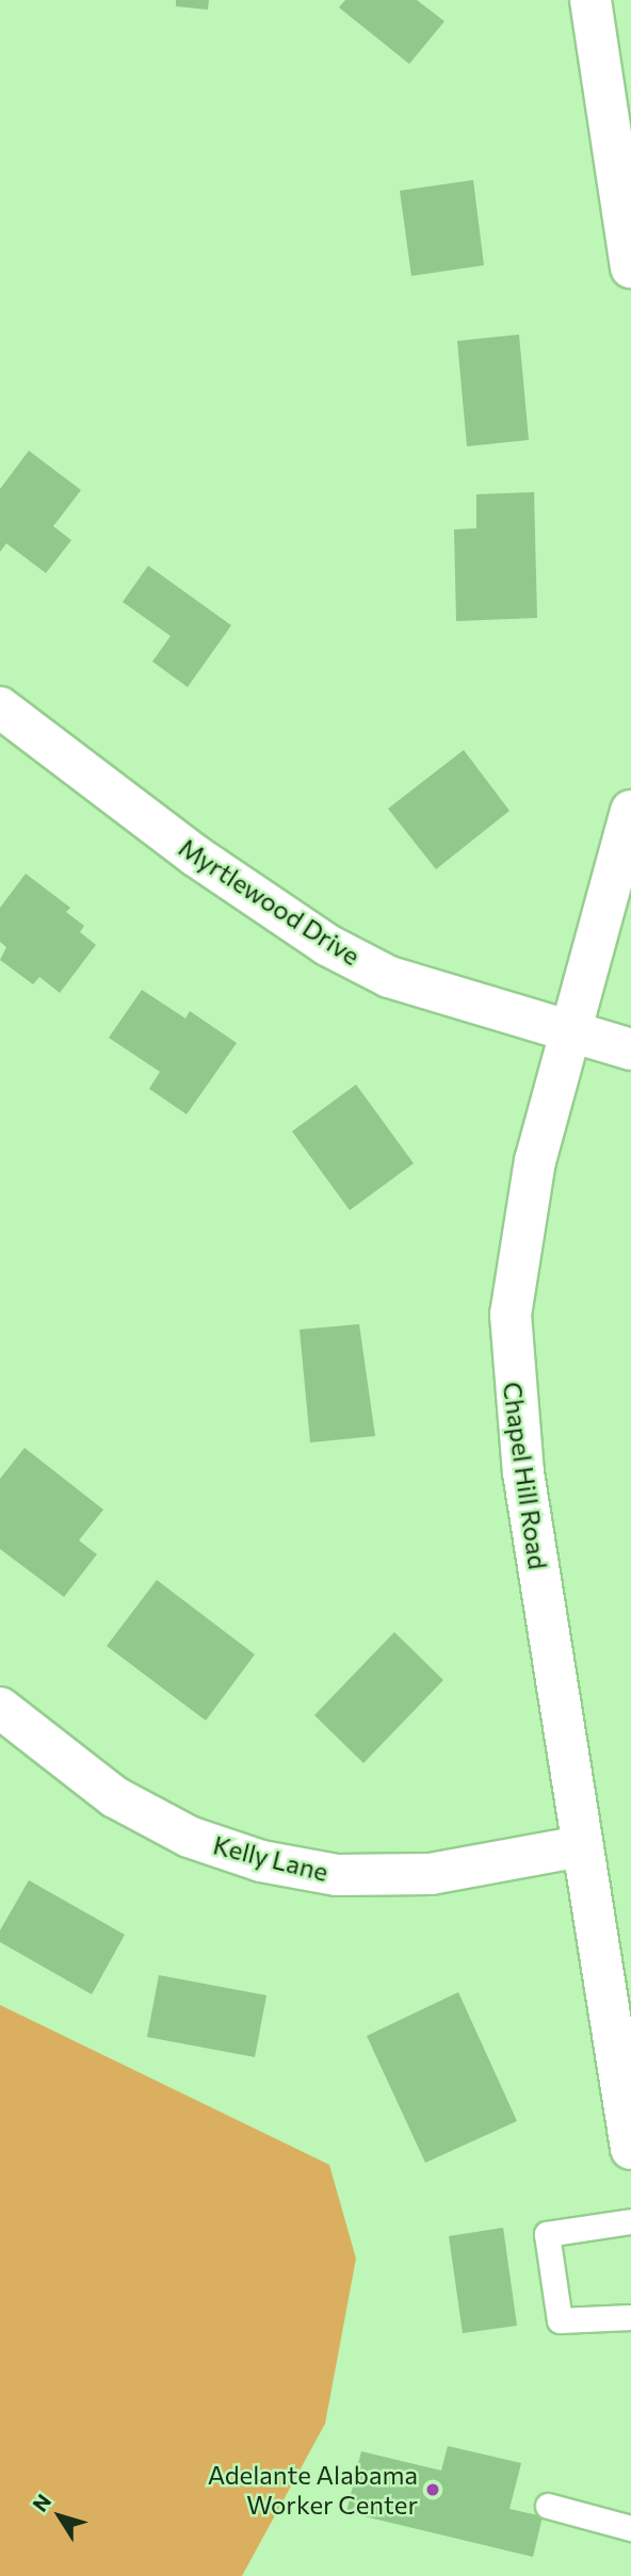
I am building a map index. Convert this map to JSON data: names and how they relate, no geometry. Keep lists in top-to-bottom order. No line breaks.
{"streets":{"street":["Myrtlewood Drive","Chapel Hill Road","Kelly Lane"]},"crossings":[["Myrtlewood Drive","Chapel Hill Road"],["Chapel Hill Road","Kelly Lane"]],"places":["Adelante Alabama Worker Center"],"north":"top left"}
